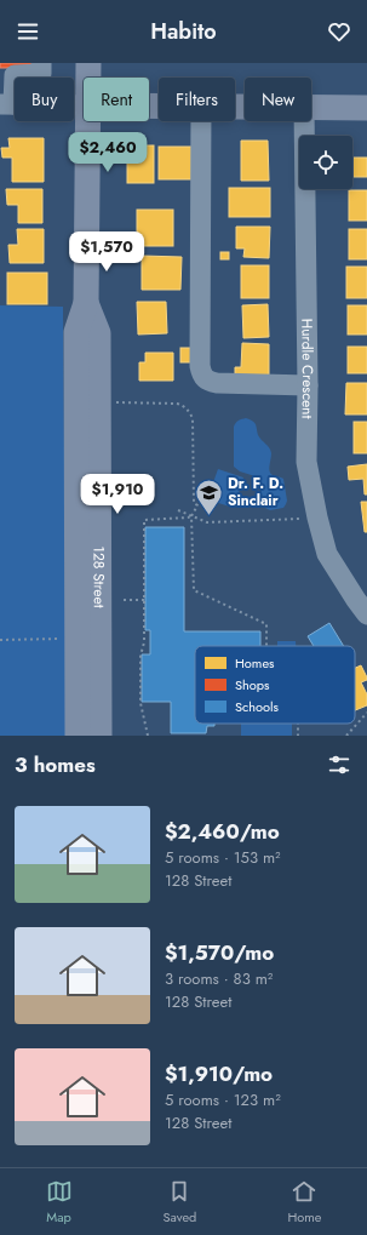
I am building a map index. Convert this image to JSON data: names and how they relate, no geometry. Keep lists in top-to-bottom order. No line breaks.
{"streets":{"main road":["128 Street"],"street":["Hurdle Crescent"]},"places":{"school or university":["Dr. F. D. Sinclair"]},"legend":["Homes","Shops","Schools"],"page":{"header":"Habito","chip":["Buy","Rent","Filters","New"],"price":["$2,460","$1,570","$1,910"],"heading":"3 homes","list":[{"name":"$2,460/mo","note":"5 rooms · 153 m² · 128 Street"},{"name":"$1,570/mo","note":"3 rooms · 83 m² · 128 Street"},{"name":"$1,910/mo","note":"5 rooms · 123 m² · 128 Street"}],"tabs":["Map","Saved","Home"]}}
